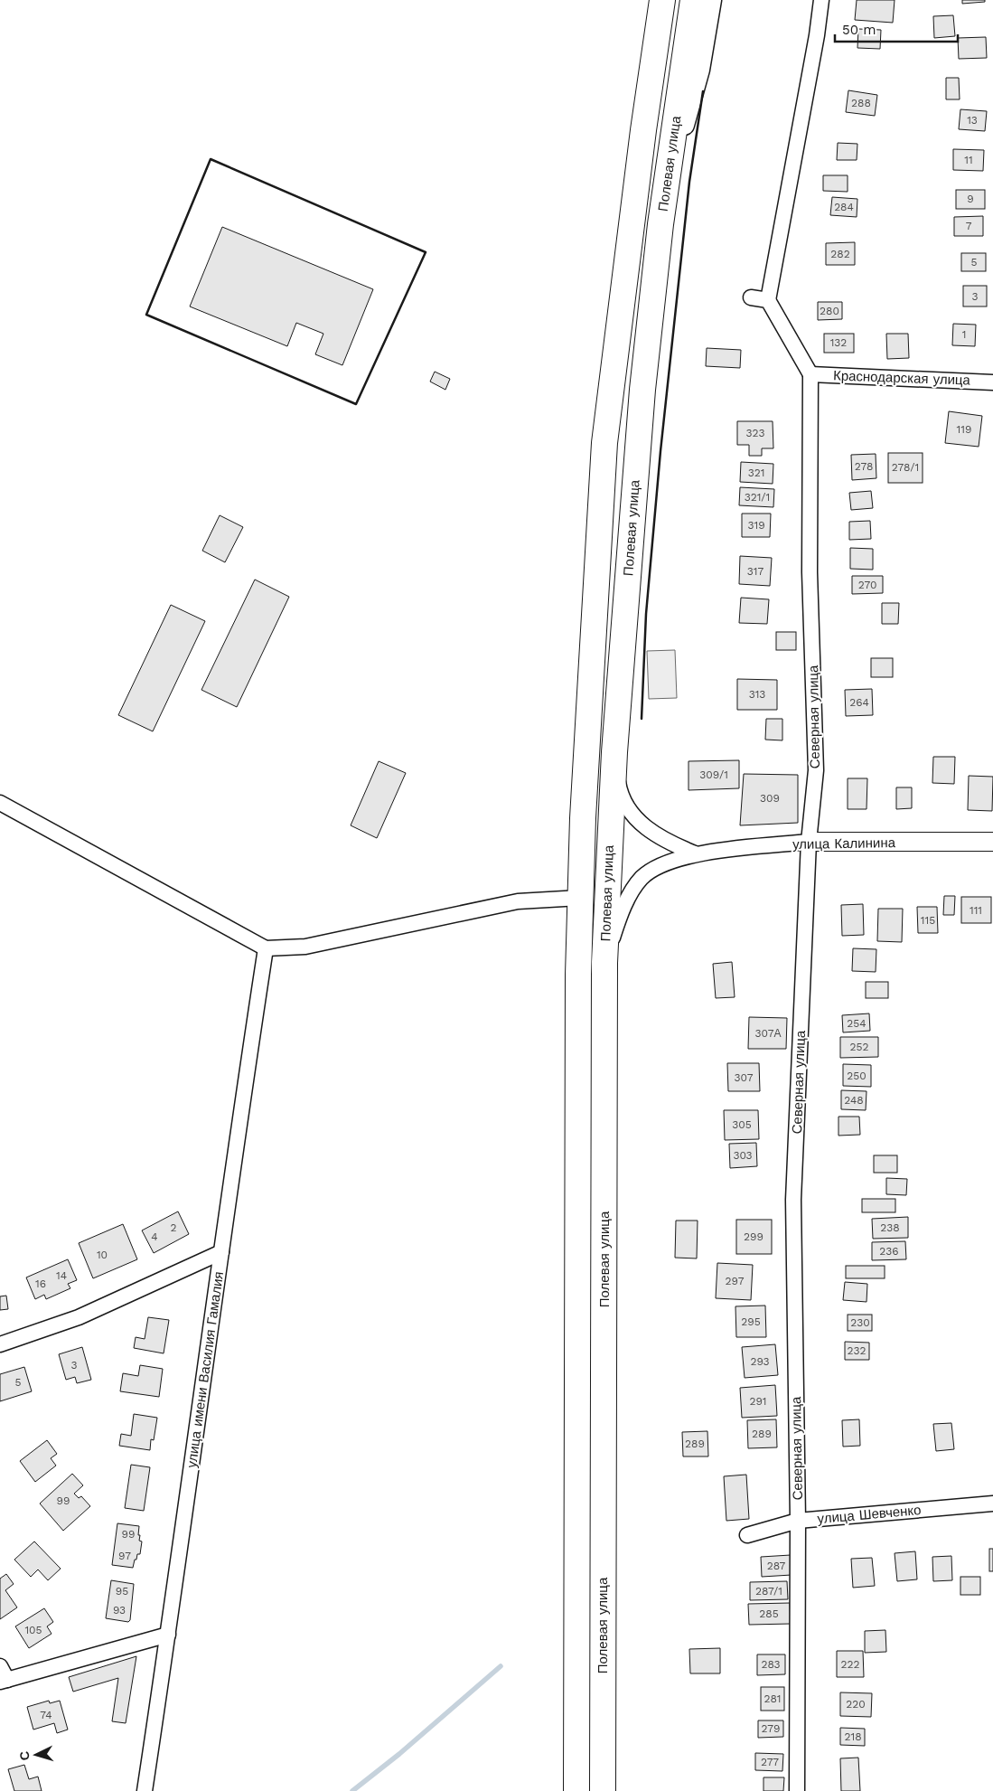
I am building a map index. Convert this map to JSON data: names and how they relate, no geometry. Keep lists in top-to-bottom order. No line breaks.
{"streets":{"highway":["Полевая улица"],"street":["Краснодарская улица","Северная улица","улица Калинина","улица имени Василия Гамалия","улица Шевченко"]},"crossings":[["Полевая улица","улица Калинина"],["Краснодарская улица","Северная улица"],["Северная улица","улица Калинина"],["Северная улица","улица Шевченко"]],"house_numbers":["288","13","11","9","284","7","282","5","3","280","1","132","119","323","278","278/1","321","321/1","319","317","270","313","264","309/1","309","111","115","254","307А","252","250","307","248","305","303","2","238","4","299","236","10","14","297","16","295","230","232","293","3","5","291","289","289","99","99","97","287","95","287/1","93","285","105","283","222","281","220","74","279","218","277"],"scale_bar":"50 m","north":"left"}
